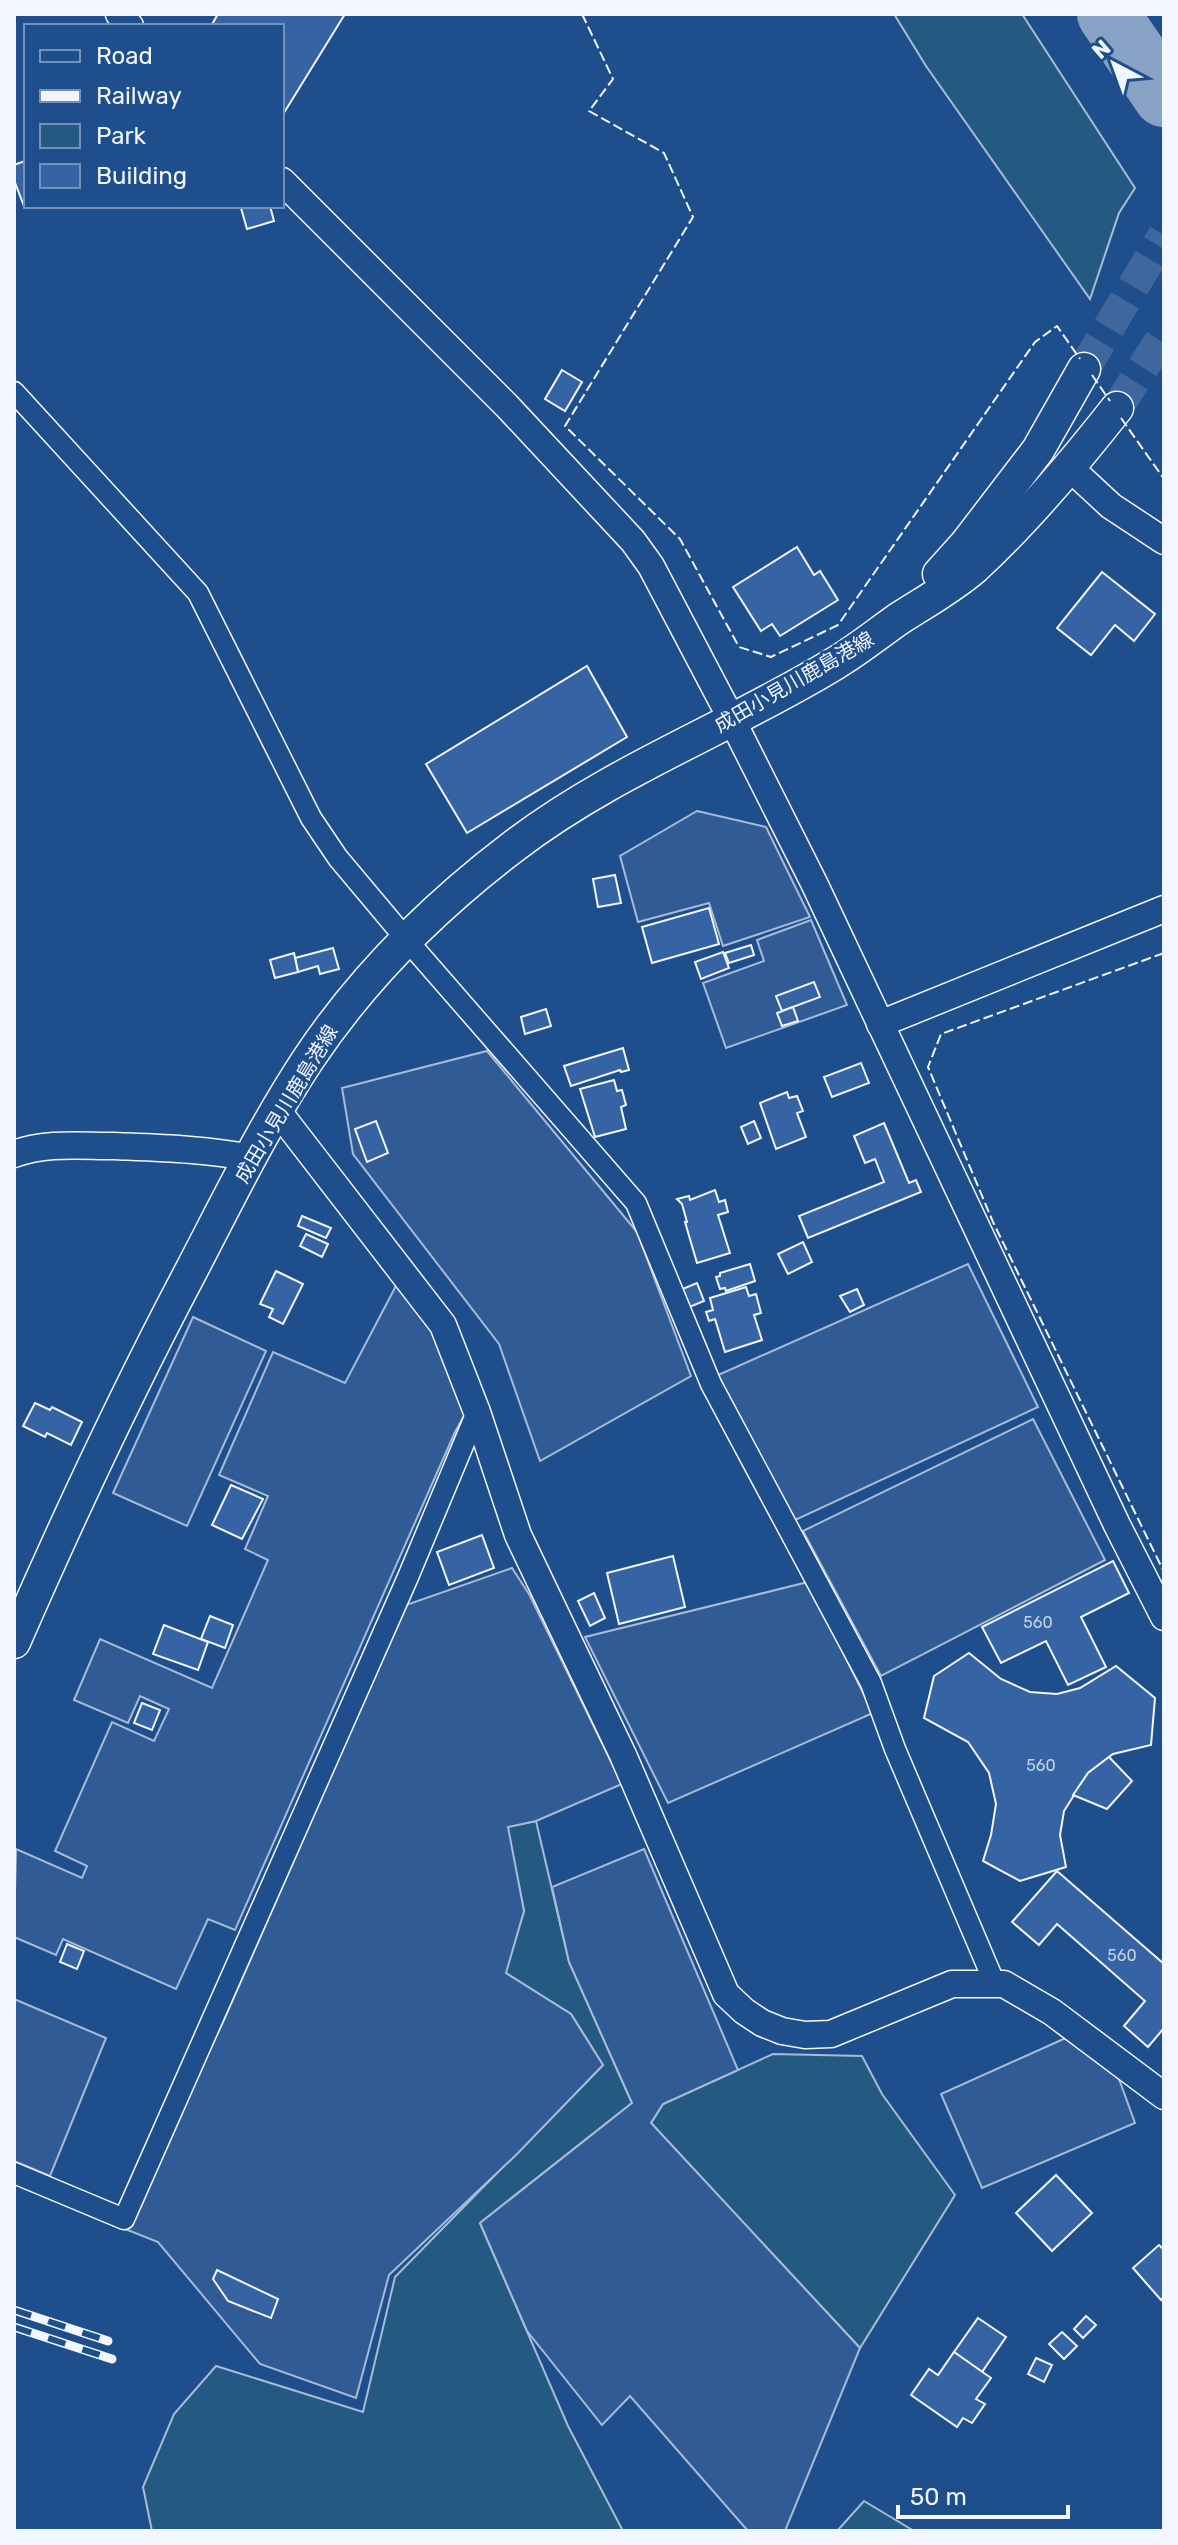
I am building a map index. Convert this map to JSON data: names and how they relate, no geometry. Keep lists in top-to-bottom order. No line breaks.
{"streets":{"main road":["成田小見川鹿島港線"]},"house_numbers":["560","560","560"],"legend":["Road","Railway","Park","Building"],"scale_bar":"50 m","north":"top left"}
